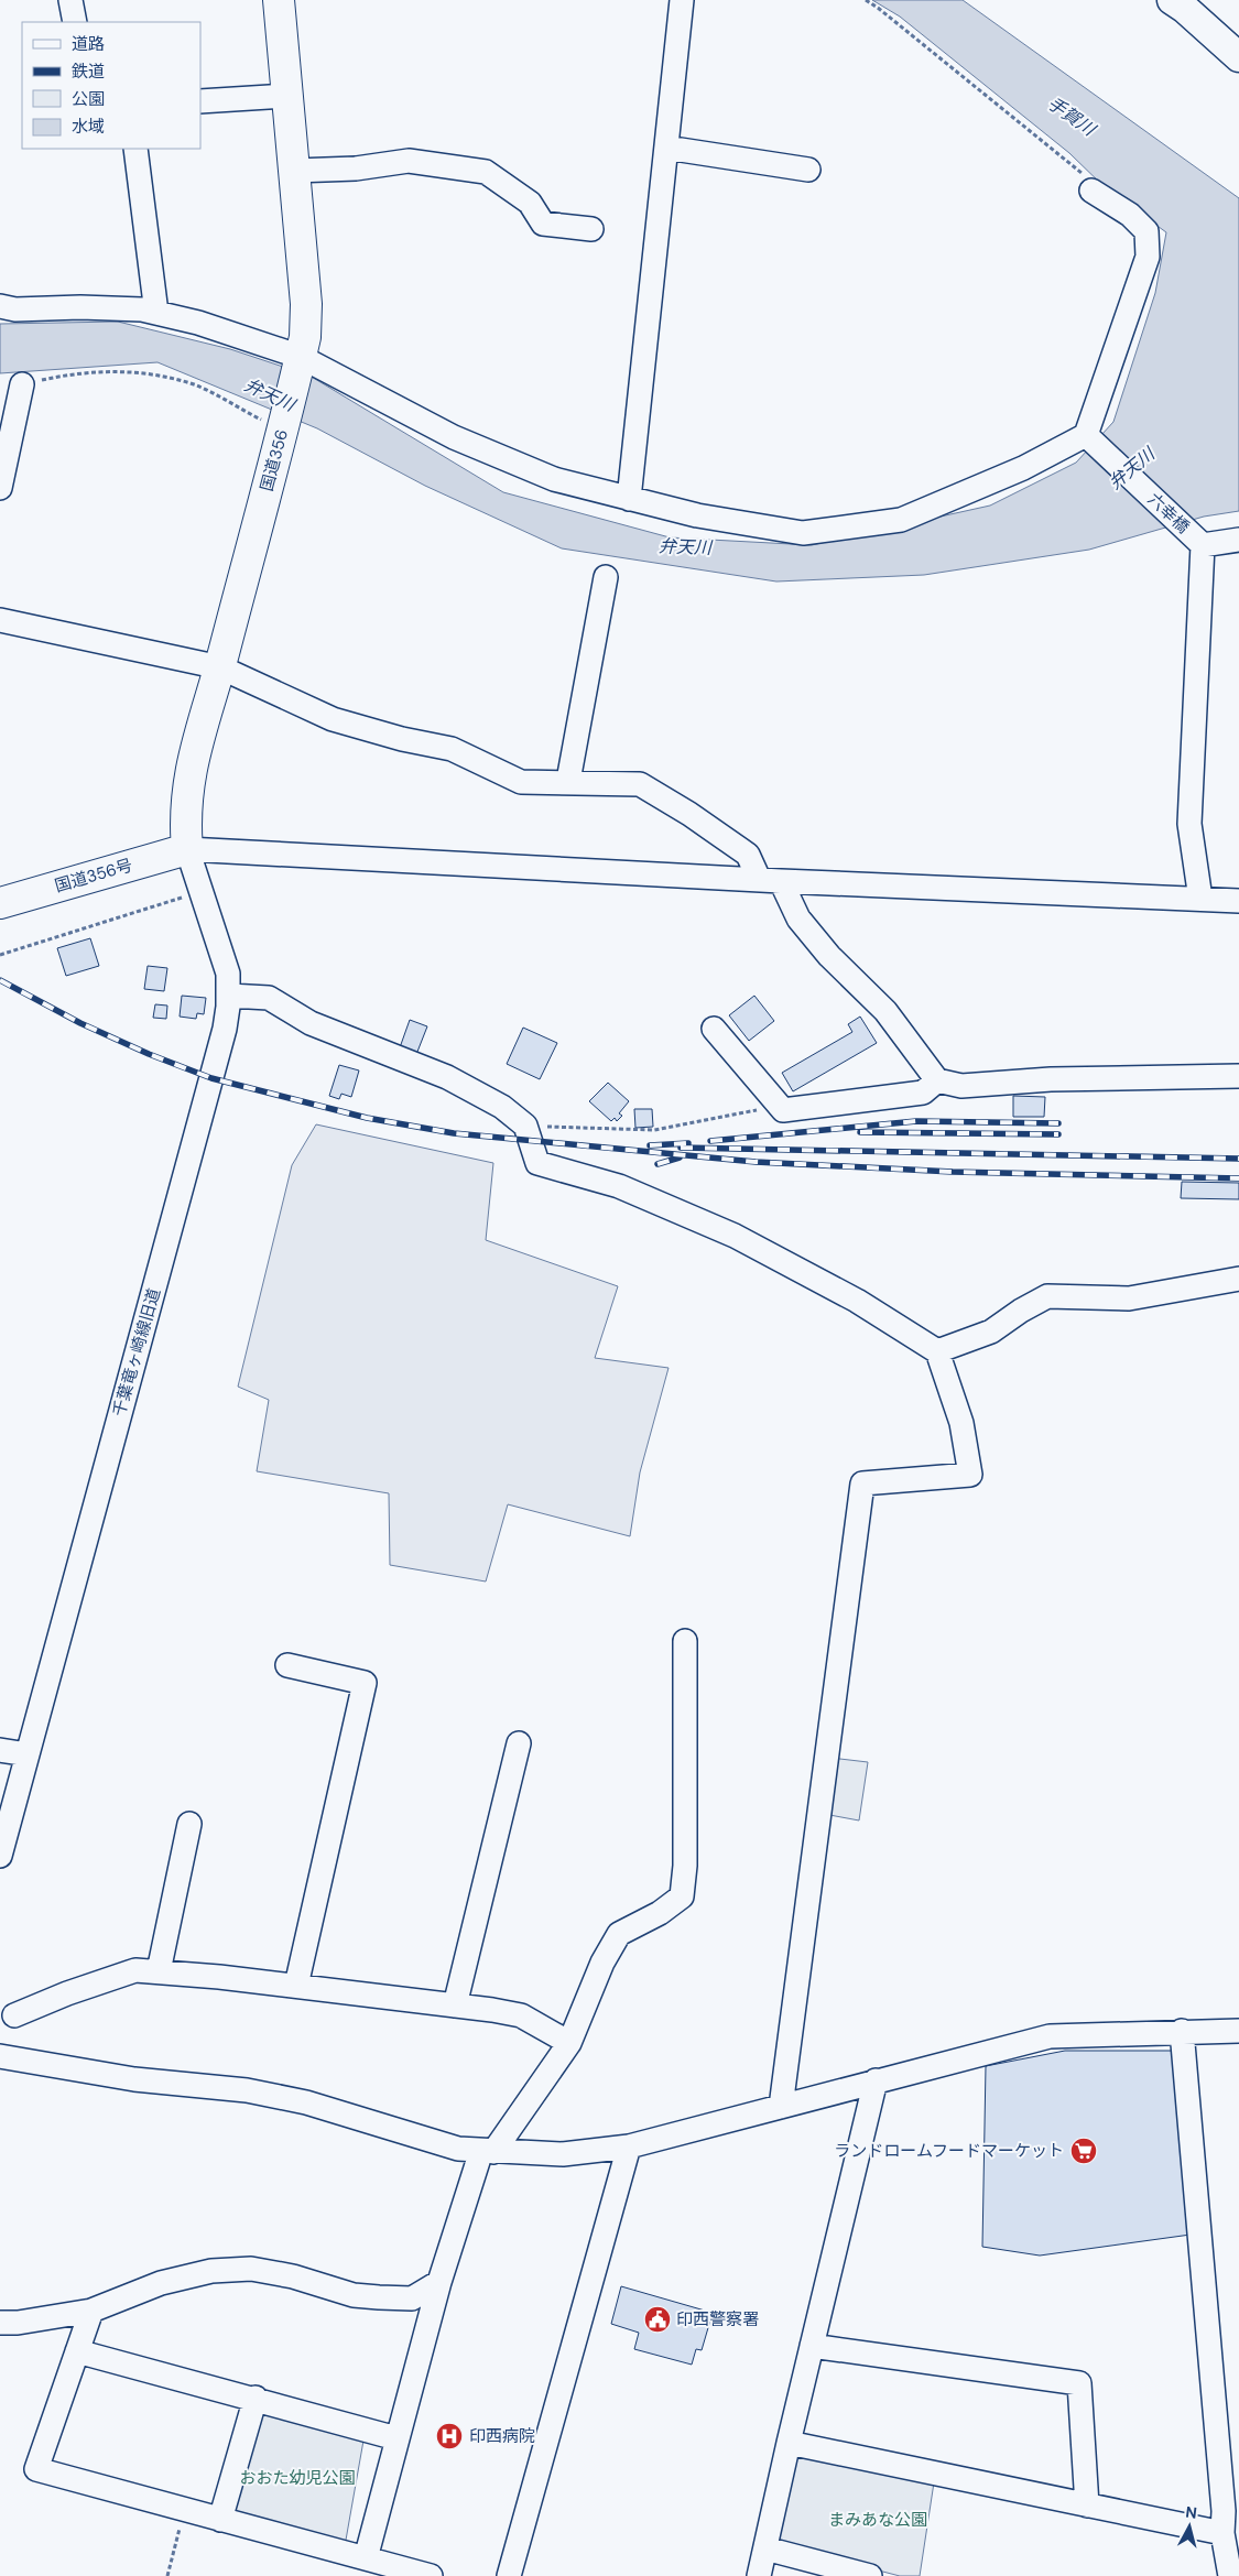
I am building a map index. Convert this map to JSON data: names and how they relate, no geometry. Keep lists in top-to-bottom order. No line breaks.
{"streets":{"highway":["国道356","国道356号"],"street":["六幸橋","千葉竜ヶ崎線旧道"]},"crossings":[["国道356","国道356号"],["国道356","千葉竜ヶ崎線旧道"],["国道356号","千葉竜ヶ崎線旧道"]],"water":["手賀川","弁天川"],"parks":["おおた幼児公園","まみあな公園"],"places":{"supermarket":["ランドロームフードマーケット"],"public building":["印西警察署"],"hospital":["印西病院"]},"legend":["道路","鉄道","公園","水域"],"north":"top"}
